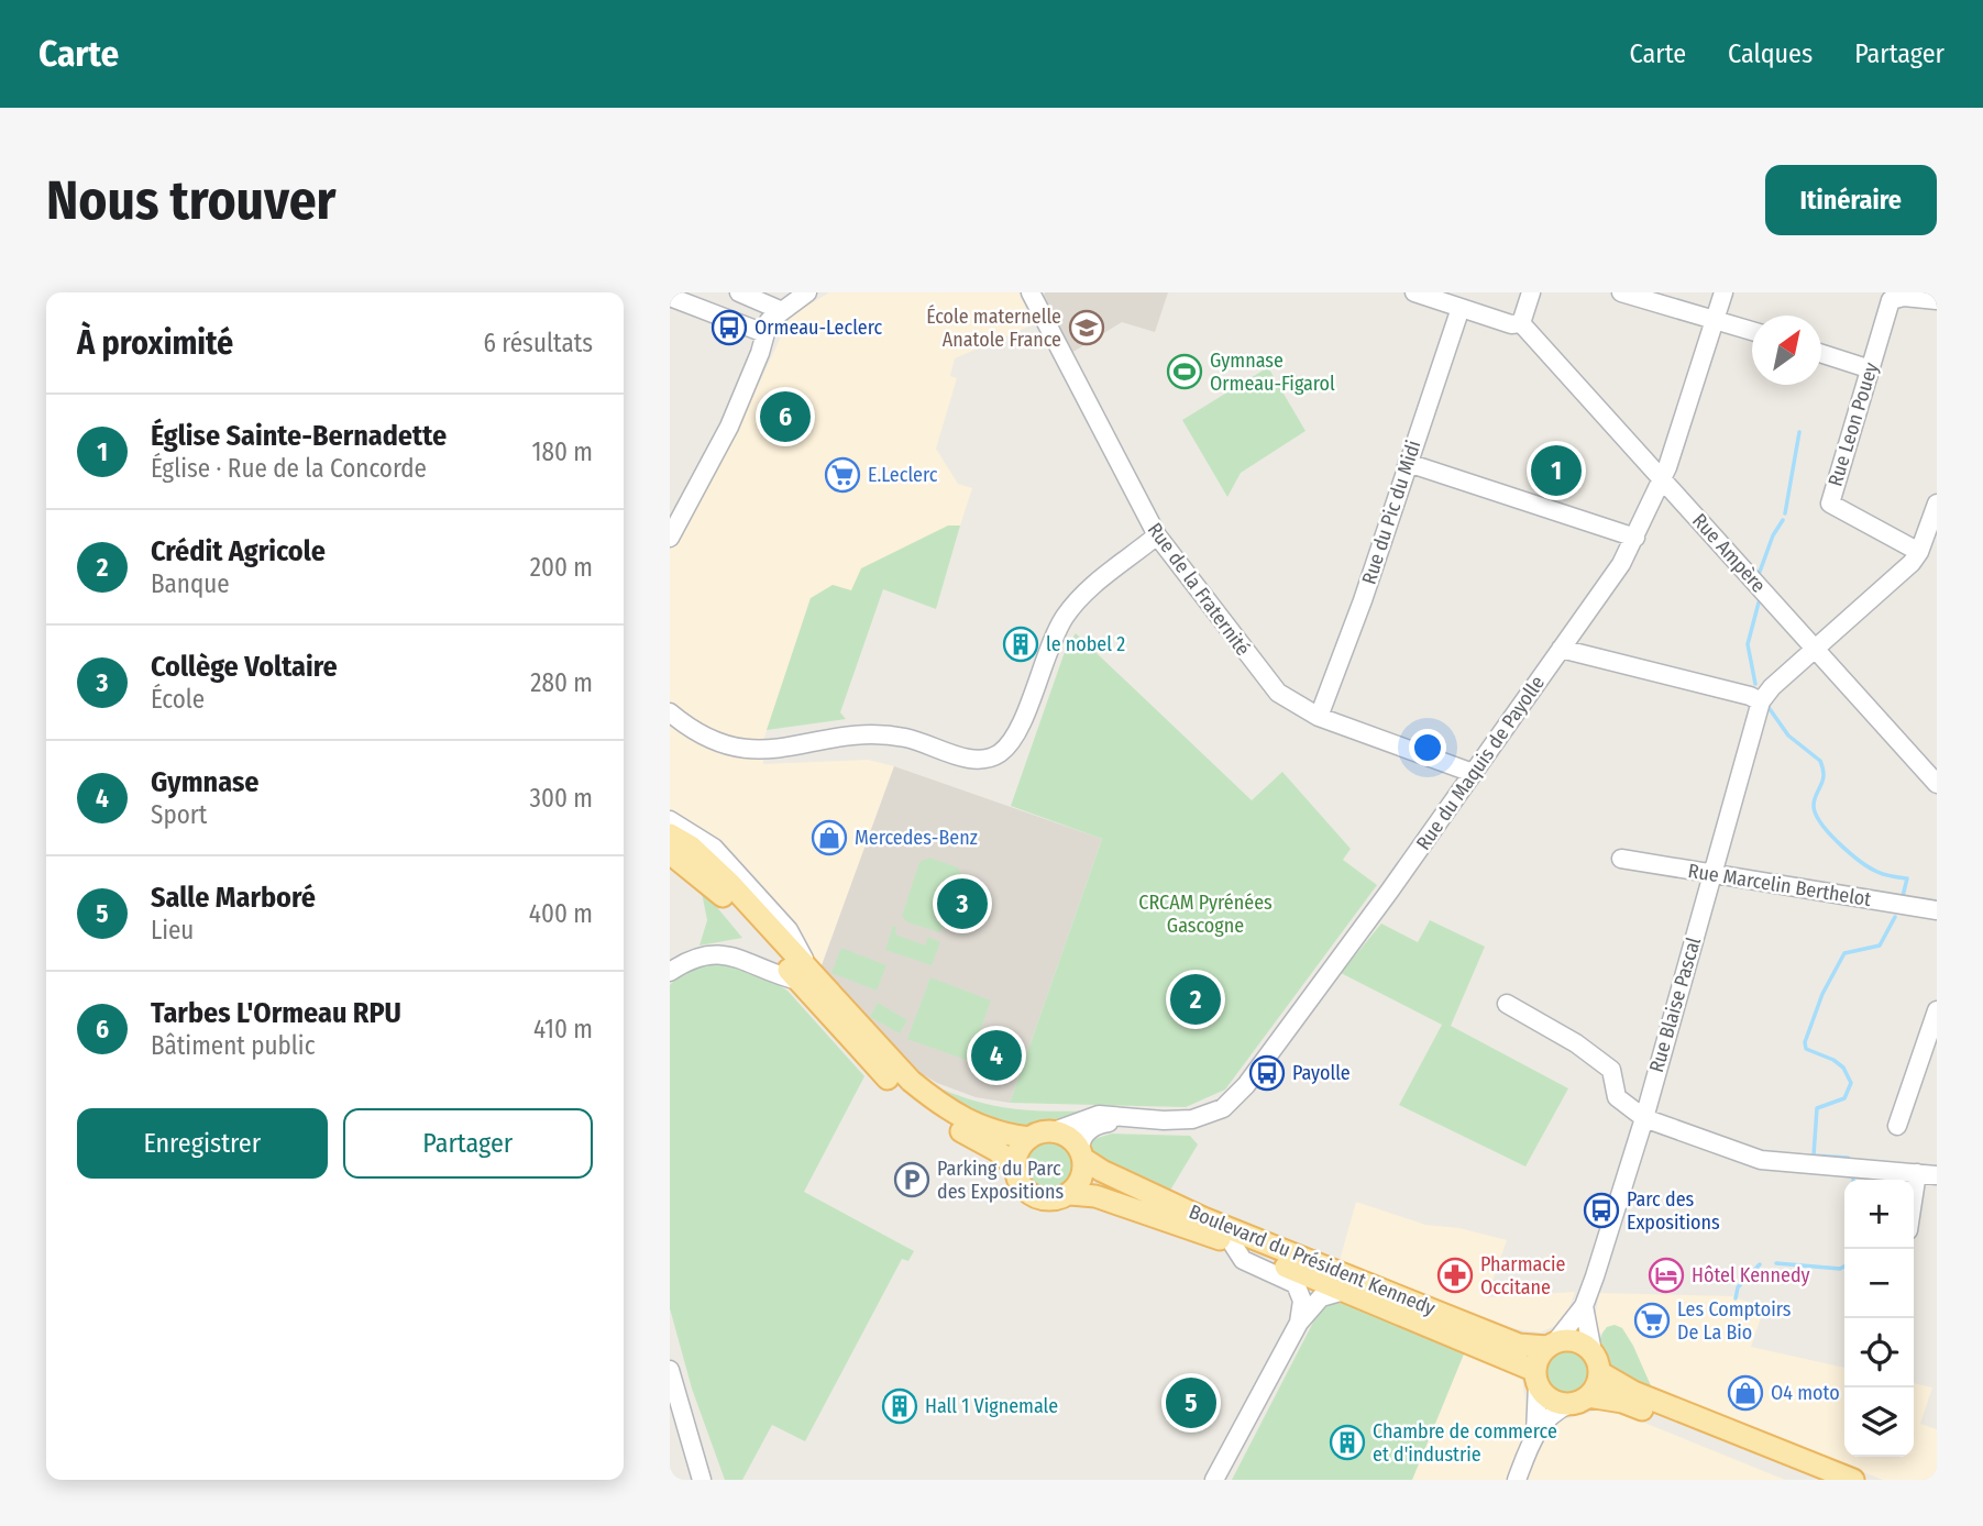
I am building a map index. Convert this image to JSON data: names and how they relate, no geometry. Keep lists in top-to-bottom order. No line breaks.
{"streets":{"main road":["Boulevard du Président Kennedy"],"street":["Rue Leon Pouey","Rue du Pic du Midi","Rue Ampère","Rue de la Fraternité","Rue du Maquis de Payolle","Rue Marcelin Berthelot","Rue Blaise Pascal"]},"crossings":[["Rue du Pic du Midi","Rue de la Fraternité"],["Rue Ampère","Rue du Maquis de Payolle"],["Rue de la Fraternité","Rue du Maquis de Payolle"],["Rue du Maquis de Payolle","Boulevard du Président Kennedy"],["Rue Marcelin Berthelot","Rue Blaise Pascal"],["Rue Blaise Pascal","Boulevard du Président Kennedy"]],"parks":["CRCAM Pyrénées Gascogne"],"places":{"bus stop":["Ormeau-Leclerc","Payolle","Parc des Expositions"],"school or university":["École maternelle Anatole France"],"sports":["Gymnase Ormeau-Figarol"],"supermarket":["E.Leclerc","Les Comptoirs De La Bio"],"building":["le nobel 2","Hall 1 Vignemale","Chambre de commerce et d'industrie"],"shop":["Mercedes-Benz","O4 moto"],"parking":["Parking du Parc des Expositions"],"pharmacy":["Pharmacie Occitane"],"hotel":["Hôtel Kennedy"]},"north":"top right","page":{"header":"Carte","nav":["Carte","Calques","Partager"],"buttons":["Itinéraire",["Enregistrer","Partager"]],"title":"Nous trouver","heading":["À proximité","6 résultats"],"pins":["6","1","3","2","4","5"],"list":[{"mark":"1","name":"Église Sainte-Bernadette","note":"Église · Rue de la Concorde","value":"180 m"},{"mark":"2","name":"Crédit Agricole","note":"Banque","value":"200 m"},{"mark":"3","name":"Collège Voltaire","note":"École","value":"280 m"},{"mark":"4","name":"Gymnase","note":"Sport","value":"300 m"},{"mark":"5","name":"Salle Marboré","note":"Lieu","value":"400 m"},{"mark":"6","name":"Tarbes L'Ormeau RPU","note":"Bâtiment public","value":"410 m"}],"map_buttons":["+","−"]}}
